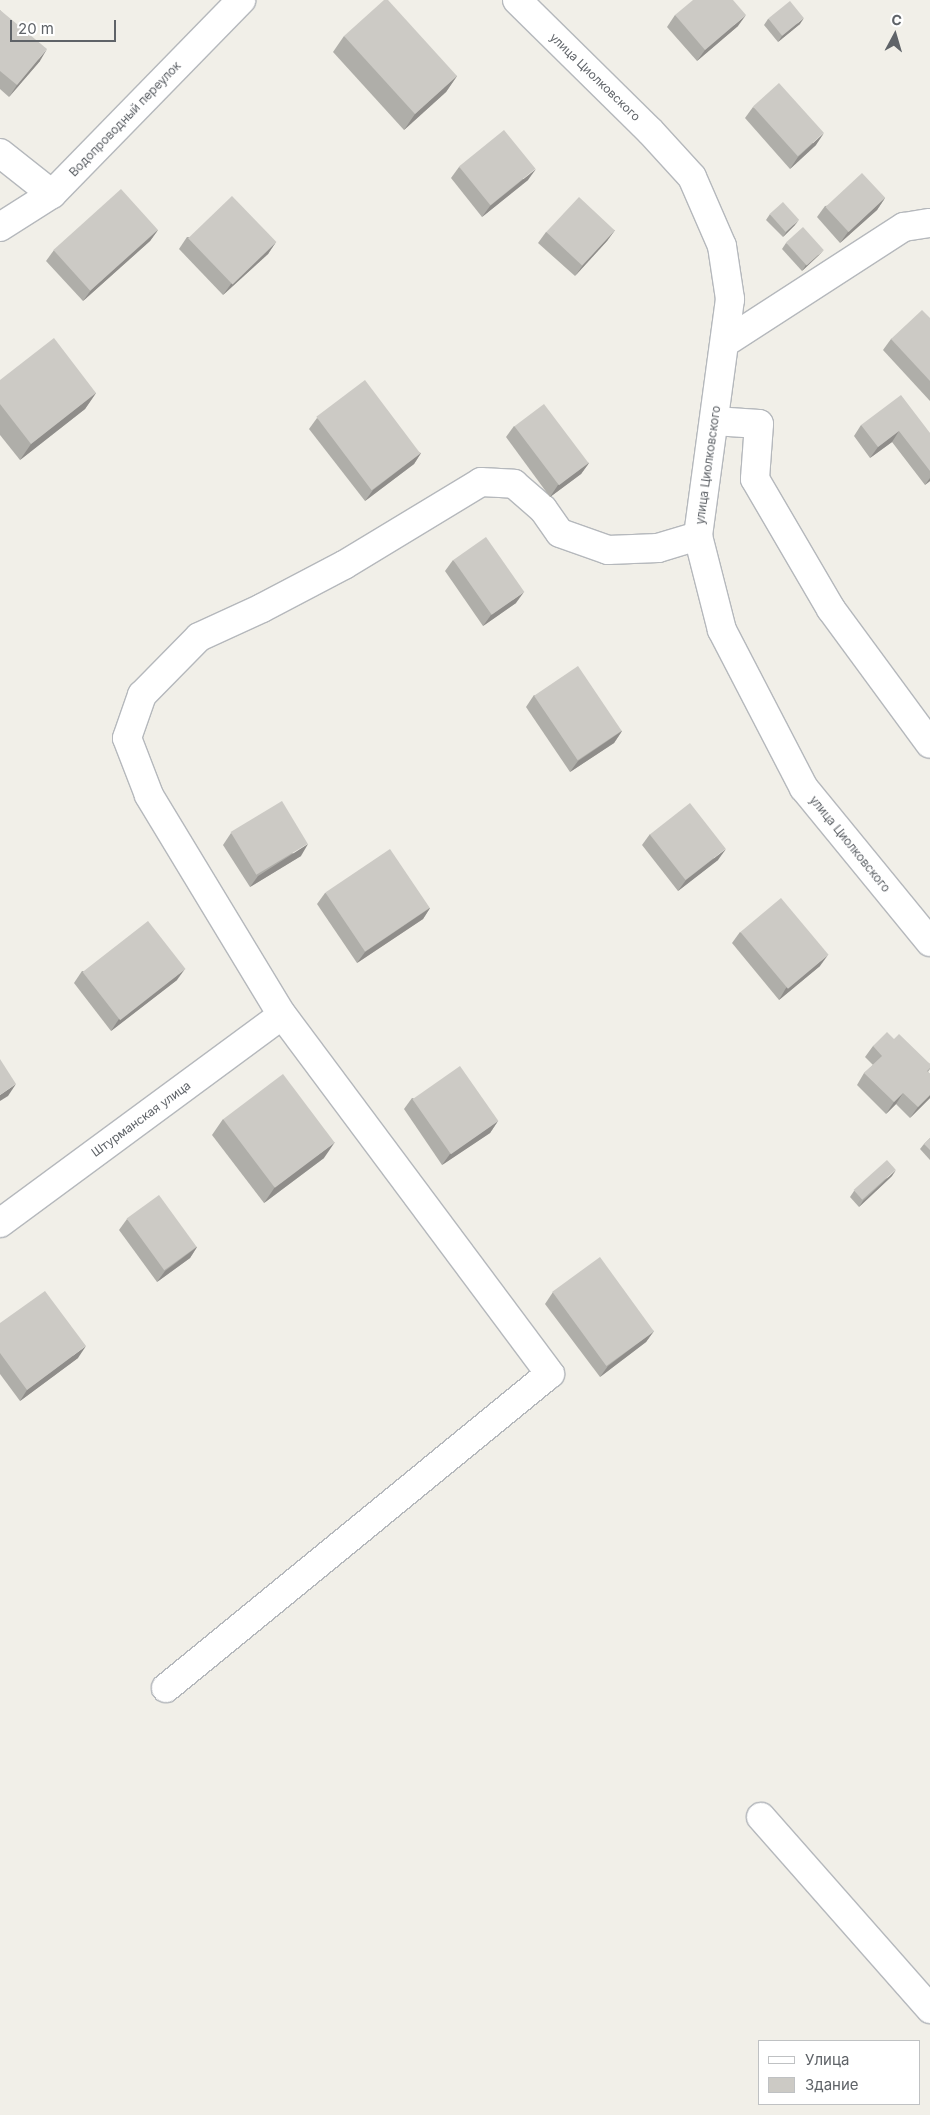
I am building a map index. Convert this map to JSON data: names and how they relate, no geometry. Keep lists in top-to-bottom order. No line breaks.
{"streets":{"street":["улица Циолковского","Водопроводный переулок","Штурманская улица"]},"legend":["Улица","Здание"],"scale_bar":"20 m","north":"top"}
